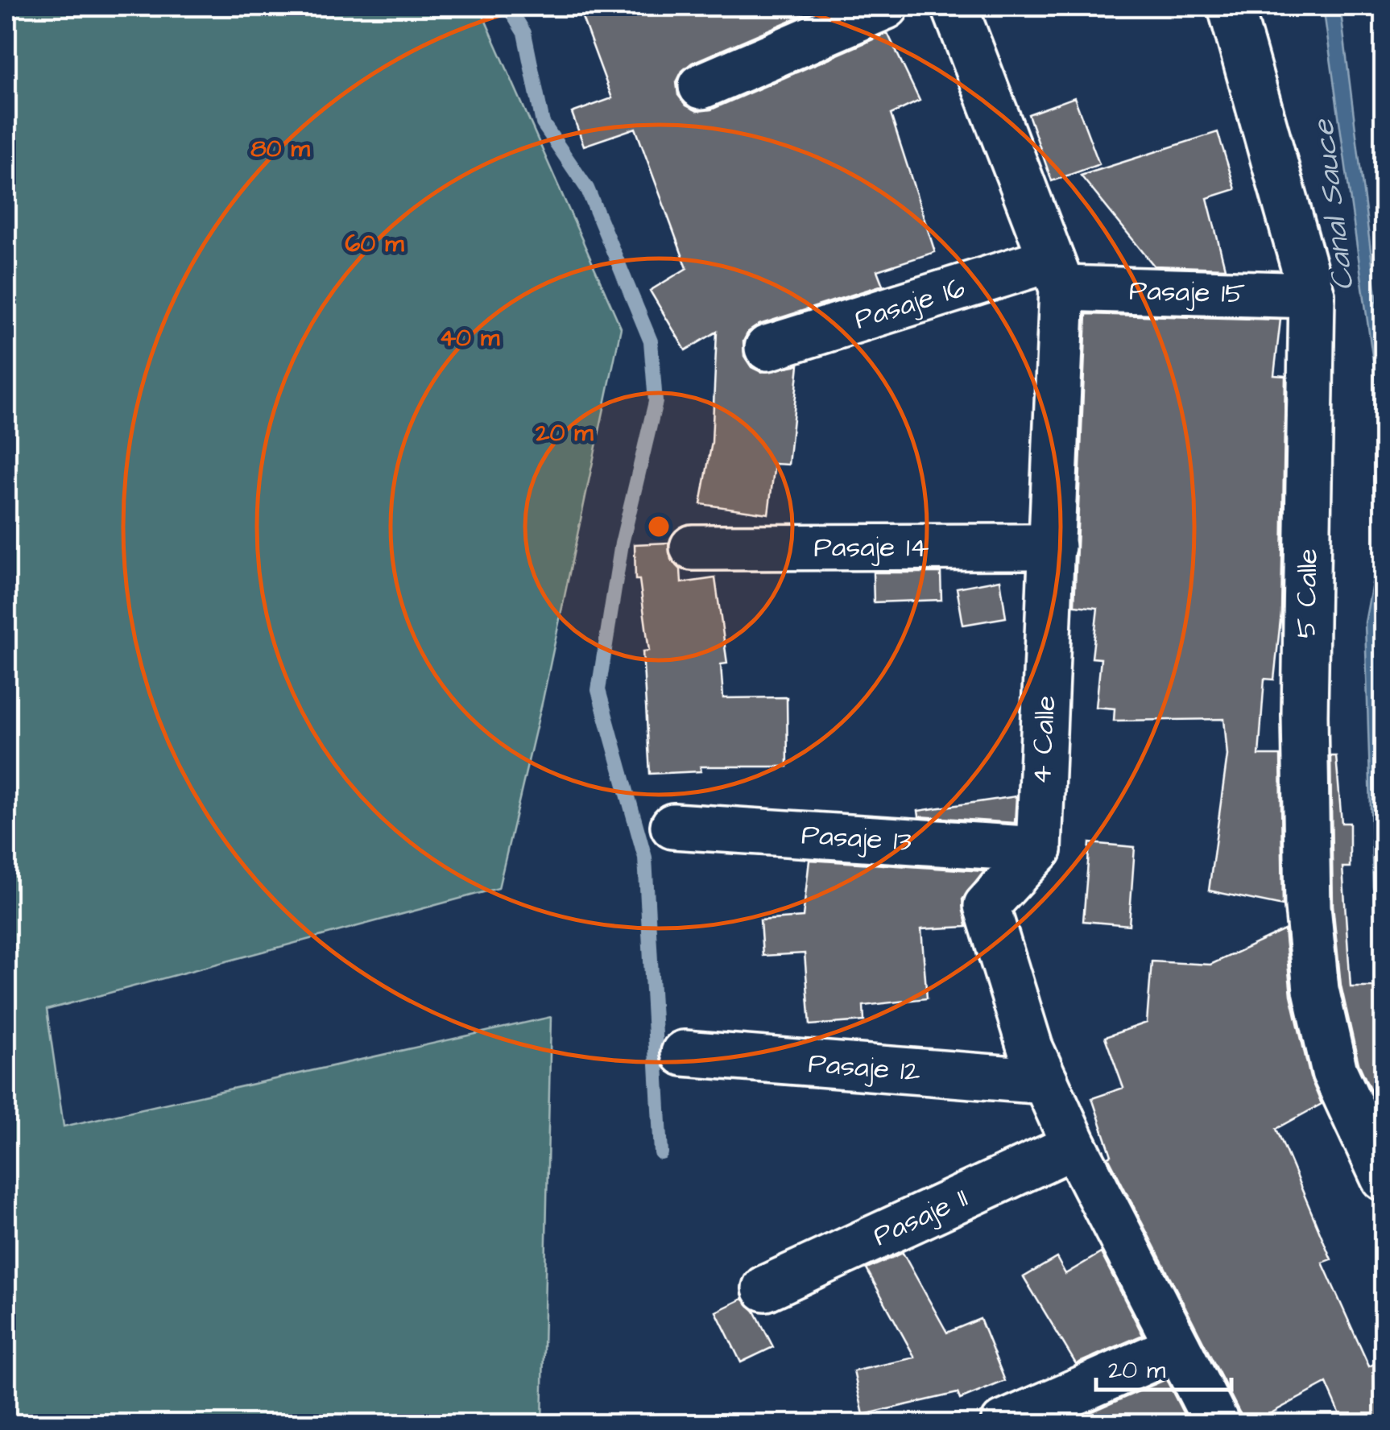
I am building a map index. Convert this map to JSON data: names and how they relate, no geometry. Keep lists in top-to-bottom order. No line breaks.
{"streets":{"street":["Pasaje 15","Pasaje 16","Pasaje 14","5 Calle","4 Calle","Pasaje 13","Pasaje 12","Pasaje 11"]},"crossings":[["Pasaje 15","Pasaje 16"],["Pasaje 15","5 Calle"],["Pasaje 15","4 Calle"],["Pasaje 16","4 Calle"],["Pasaje 14","4 Calle"],["4 Calle","Pasaje 13"]],"water":["Canal Sauce"],"scale_bar":"20 m","rings":["80 m","60 m","40 m","20 m"]}
